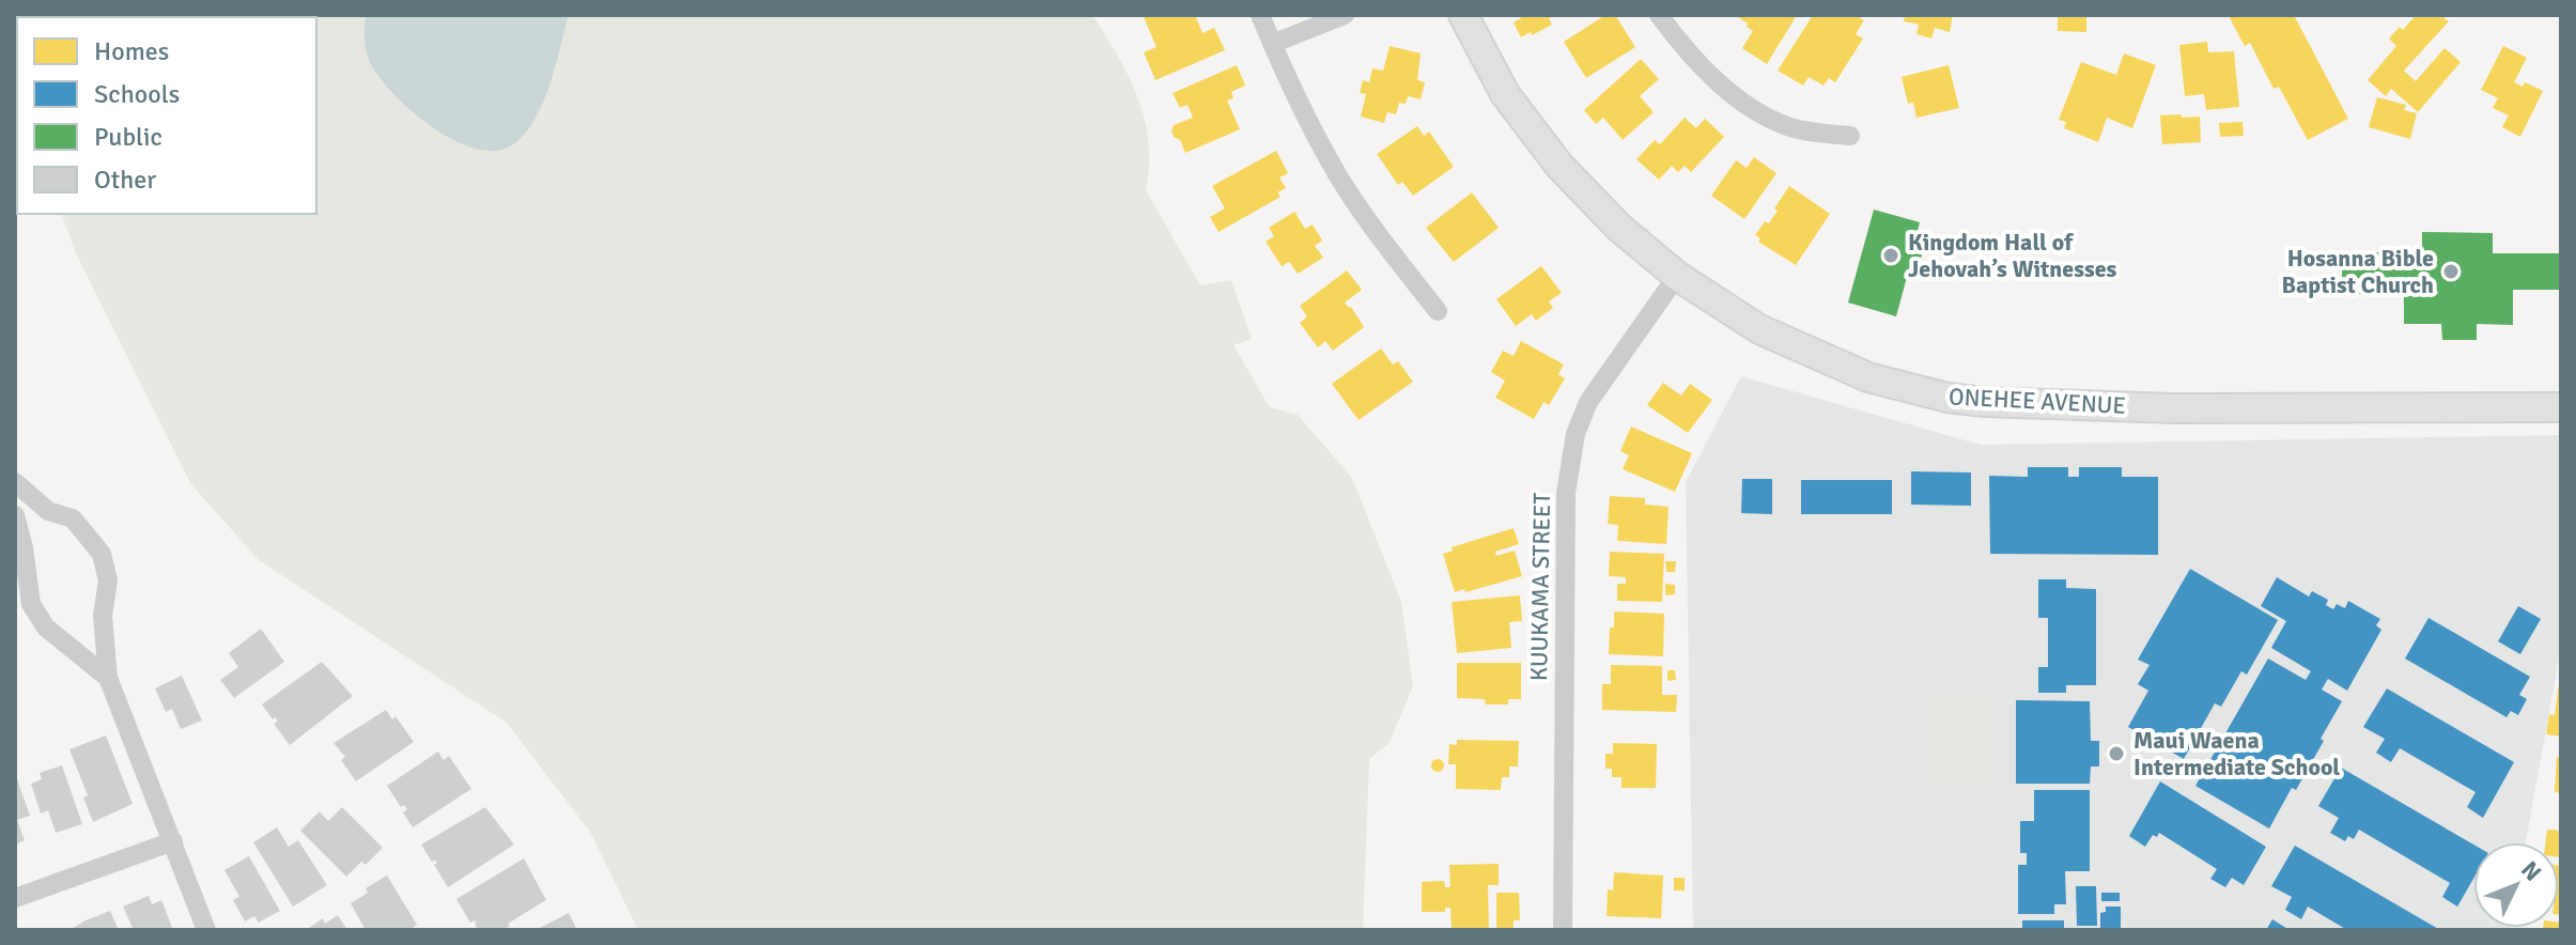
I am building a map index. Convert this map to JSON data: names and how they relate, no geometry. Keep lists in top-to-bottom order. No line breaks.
{"streets":{"street":["ONEHEE AVENUE","KUUKAMA STREET"]},"crossings":[["ONEHEE AVENUE","KUUKAMA STREET"]],"places":["Kingdom Hall of Jehovah’s Witnesses","Hosanna Bible Baptist Church","Maui Waena Intermediate School"],"legend":["Homes","Schools","Public","Other"],"north":"top right"}
